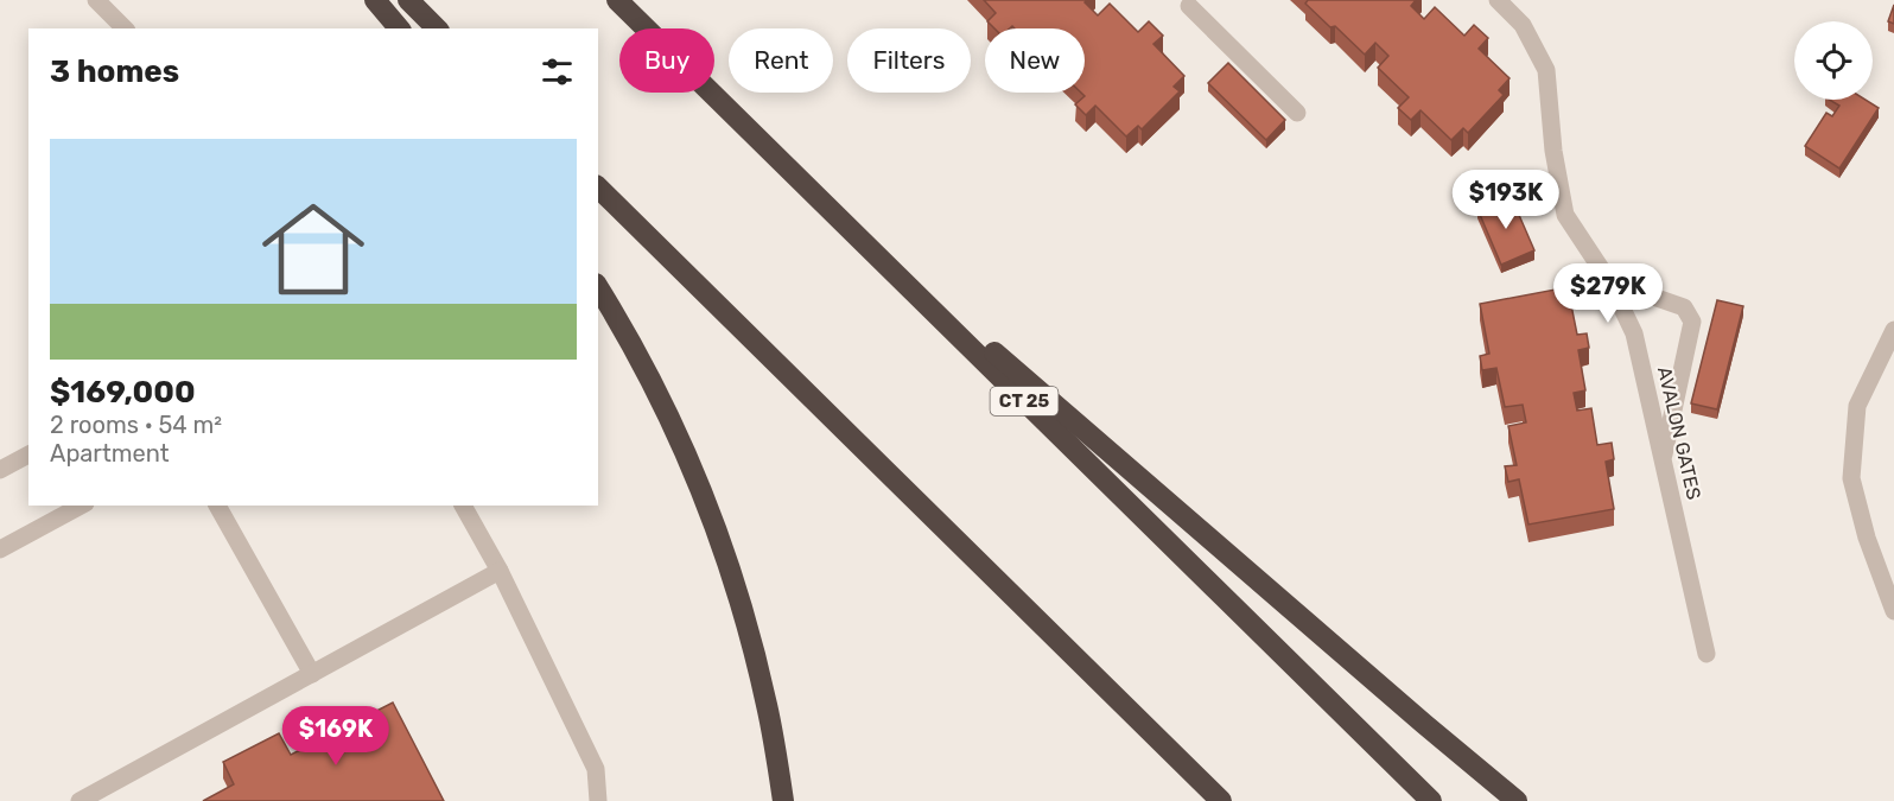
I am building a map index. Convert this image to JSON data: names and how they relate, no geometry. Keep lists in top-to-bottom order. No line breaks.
{"streets":{"highway":["CT 25"],"street":["AVALON GATES"]},"page":{"chip":["Buy","Rent","Filters","New"],"heading":"3 homes","list":[{"name":"$169,000","note":"2 rooms · 54 m² · Apartment"}],"price":["$193K","$279K","$169K"]}}
